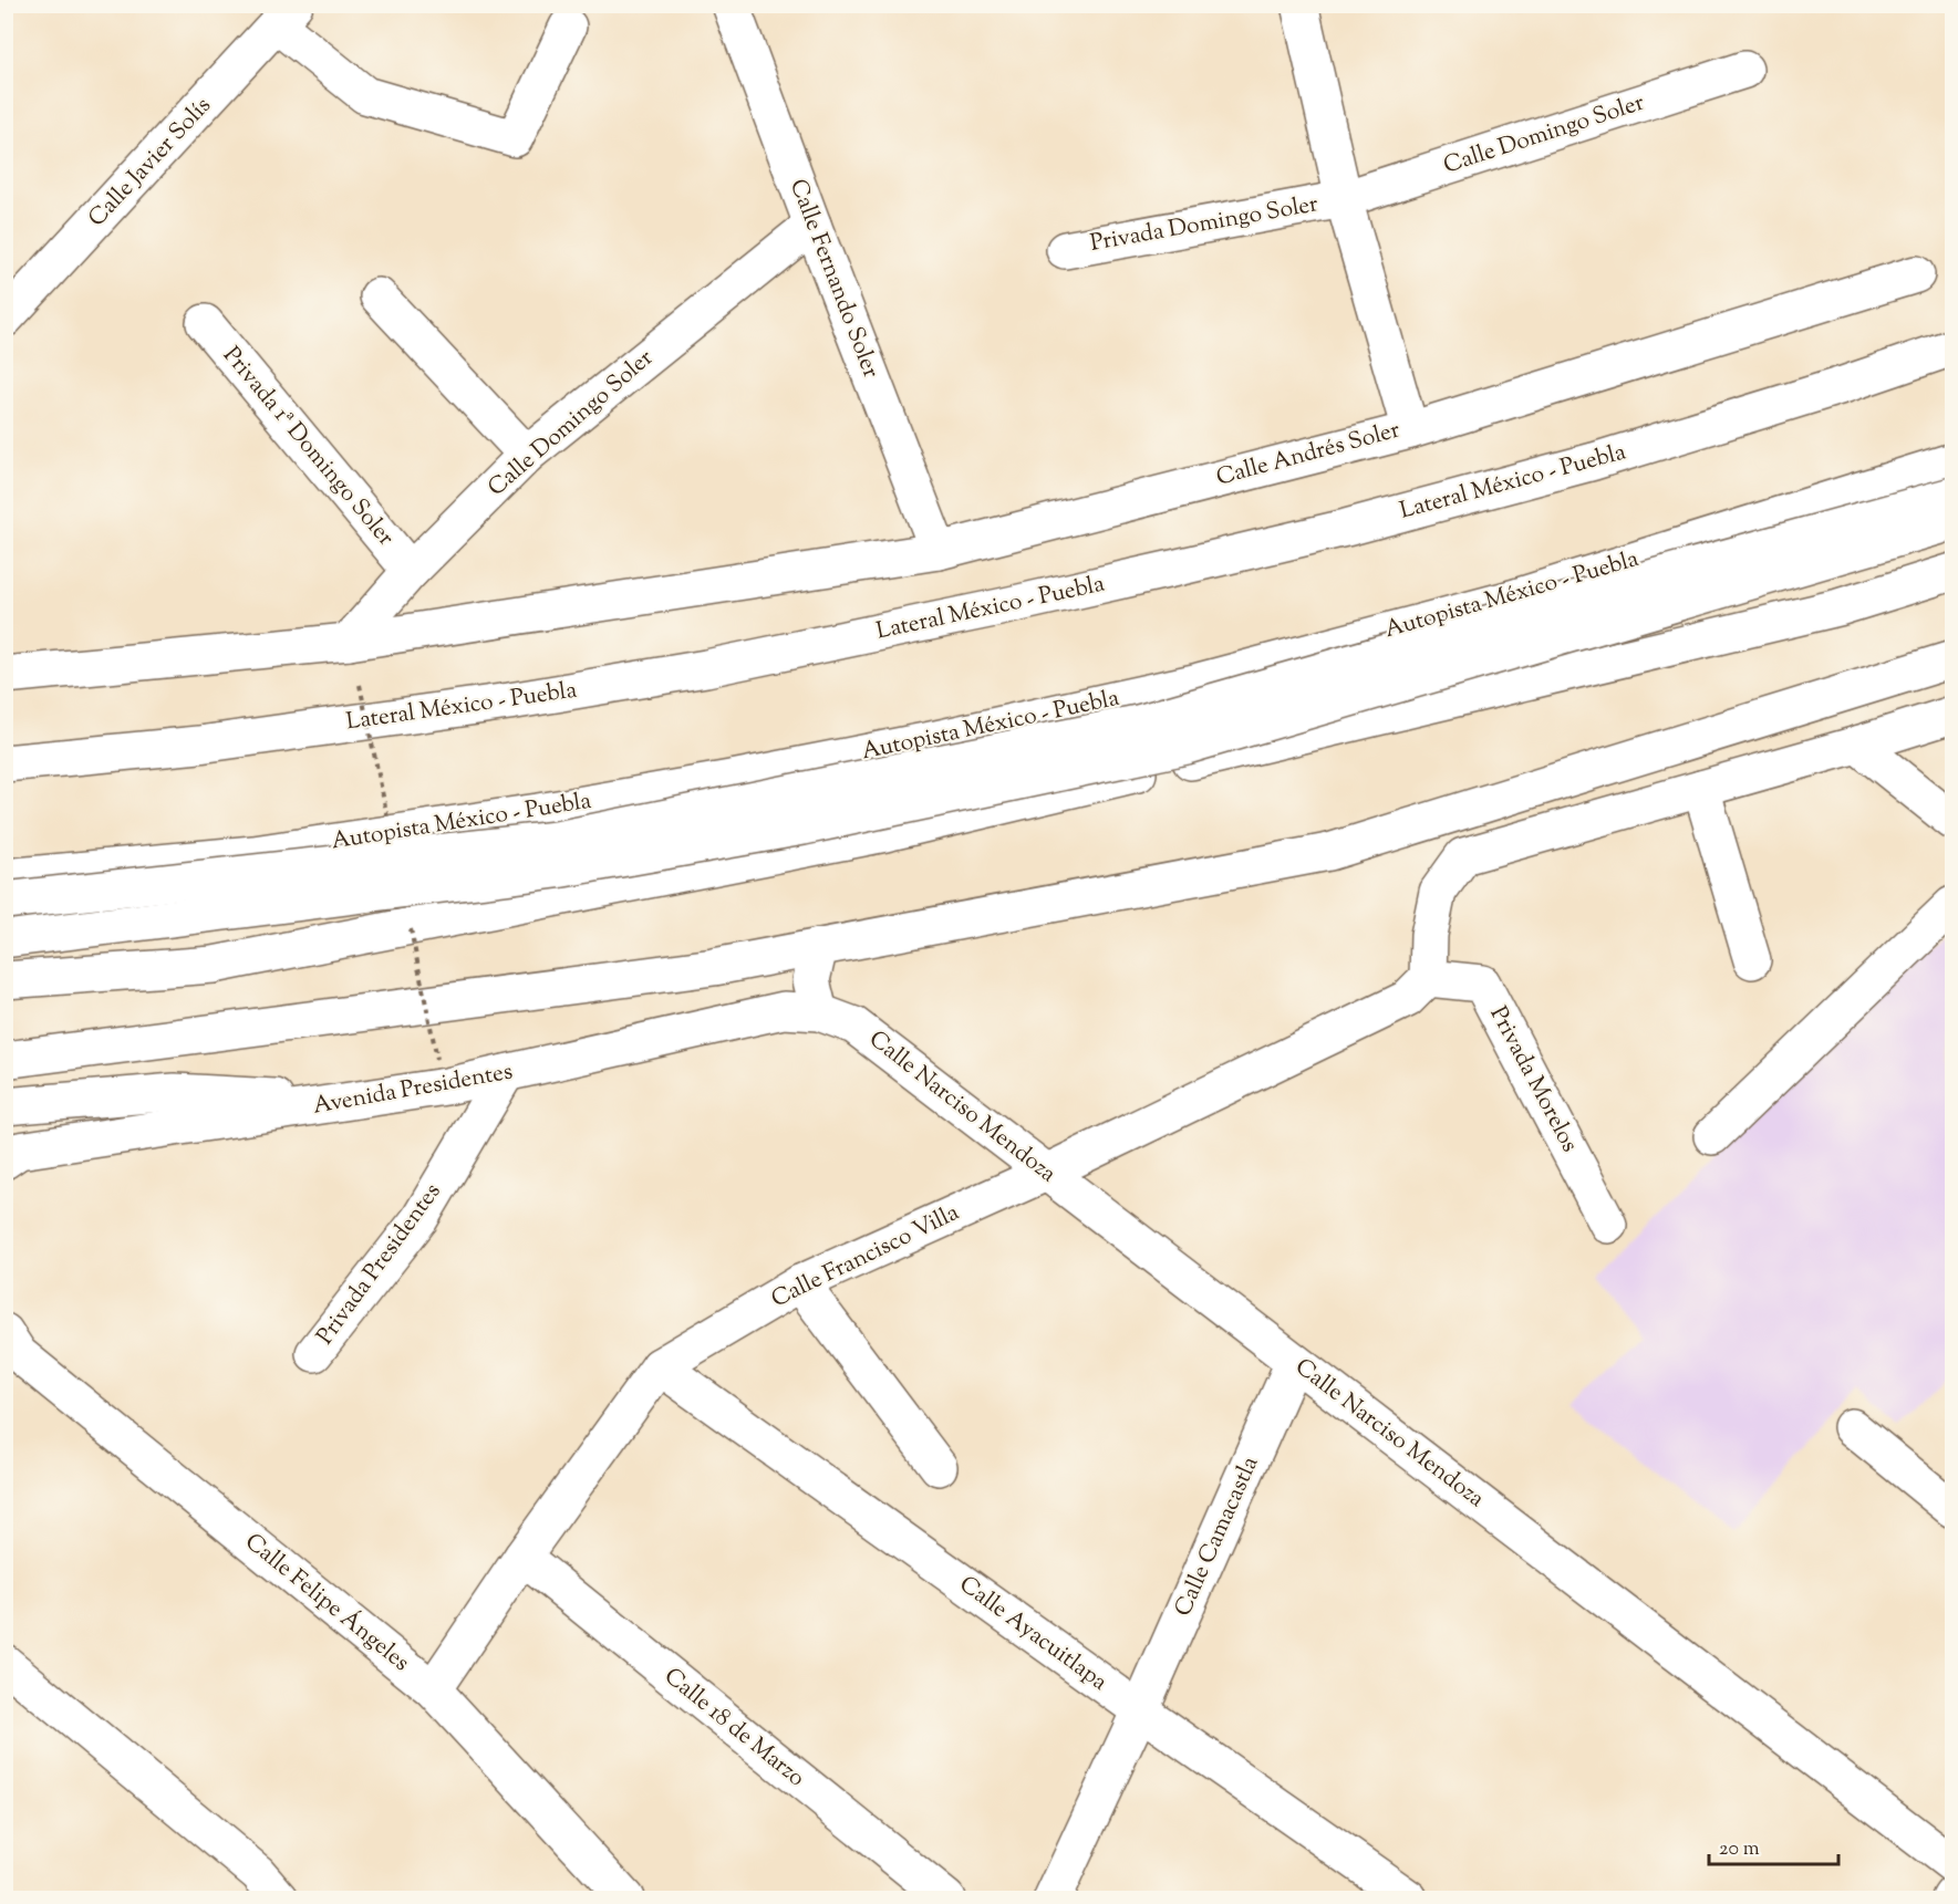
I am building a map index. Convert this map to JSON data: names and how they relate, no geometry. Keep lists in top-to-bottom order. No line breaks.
{"streets":{"main road":["Calle Domingo Soler","Calle Javier Solís","Privada Domingo Soler","Calle Fernando Soler","Privada 1ª Domingo Soler","Calle Andrés Soler","Lateral México - Puebla","Autopista México - Puebla","Privada Morelos","Avenida Presidentes","Calle Narciso Mendoza","Calle Francisco Villa","Privada Presidentes","Calle Camacastla","Calle Felipe Ángeles","Calle Ayacuitlapa","Calle 18 de Marzo"]},"crossings":[["Calle Domingo Soler","Privada Domingo Soler"],["Calle Domingo Soler","Calle Fernando Soler"],["Calle Domingo Soler","Privada 1ª Domingo Soler"],["Calle Domingo Soler","Calle Andrés Soler"],["Privada Domingo Soler","Calle Andrés Soler"],["Calle Fernando Soler","Calle Andrés Soler"],["Privada Morelos","Calle Francisco Villa"],["Avenida Presidentes","Calle Narciso Mendoza"],["Avenida Presidentes","Privada Presidentes"],["Calle Narciso Mendoza","Calle Francisco Villa"],["Calle Narciso Mendoza","Calle Camacastla"],["Calle Francisco Villa","Calle Felipe Ángeles"],["Calle Francisco Villa","Calle Ayacuitlapa"],["Calle Francisco Villa","Calle 18 de Marzo"],["Calle Camacastla","Calle Ayacuitlapa"]],"scale_bar":"20 m"}
